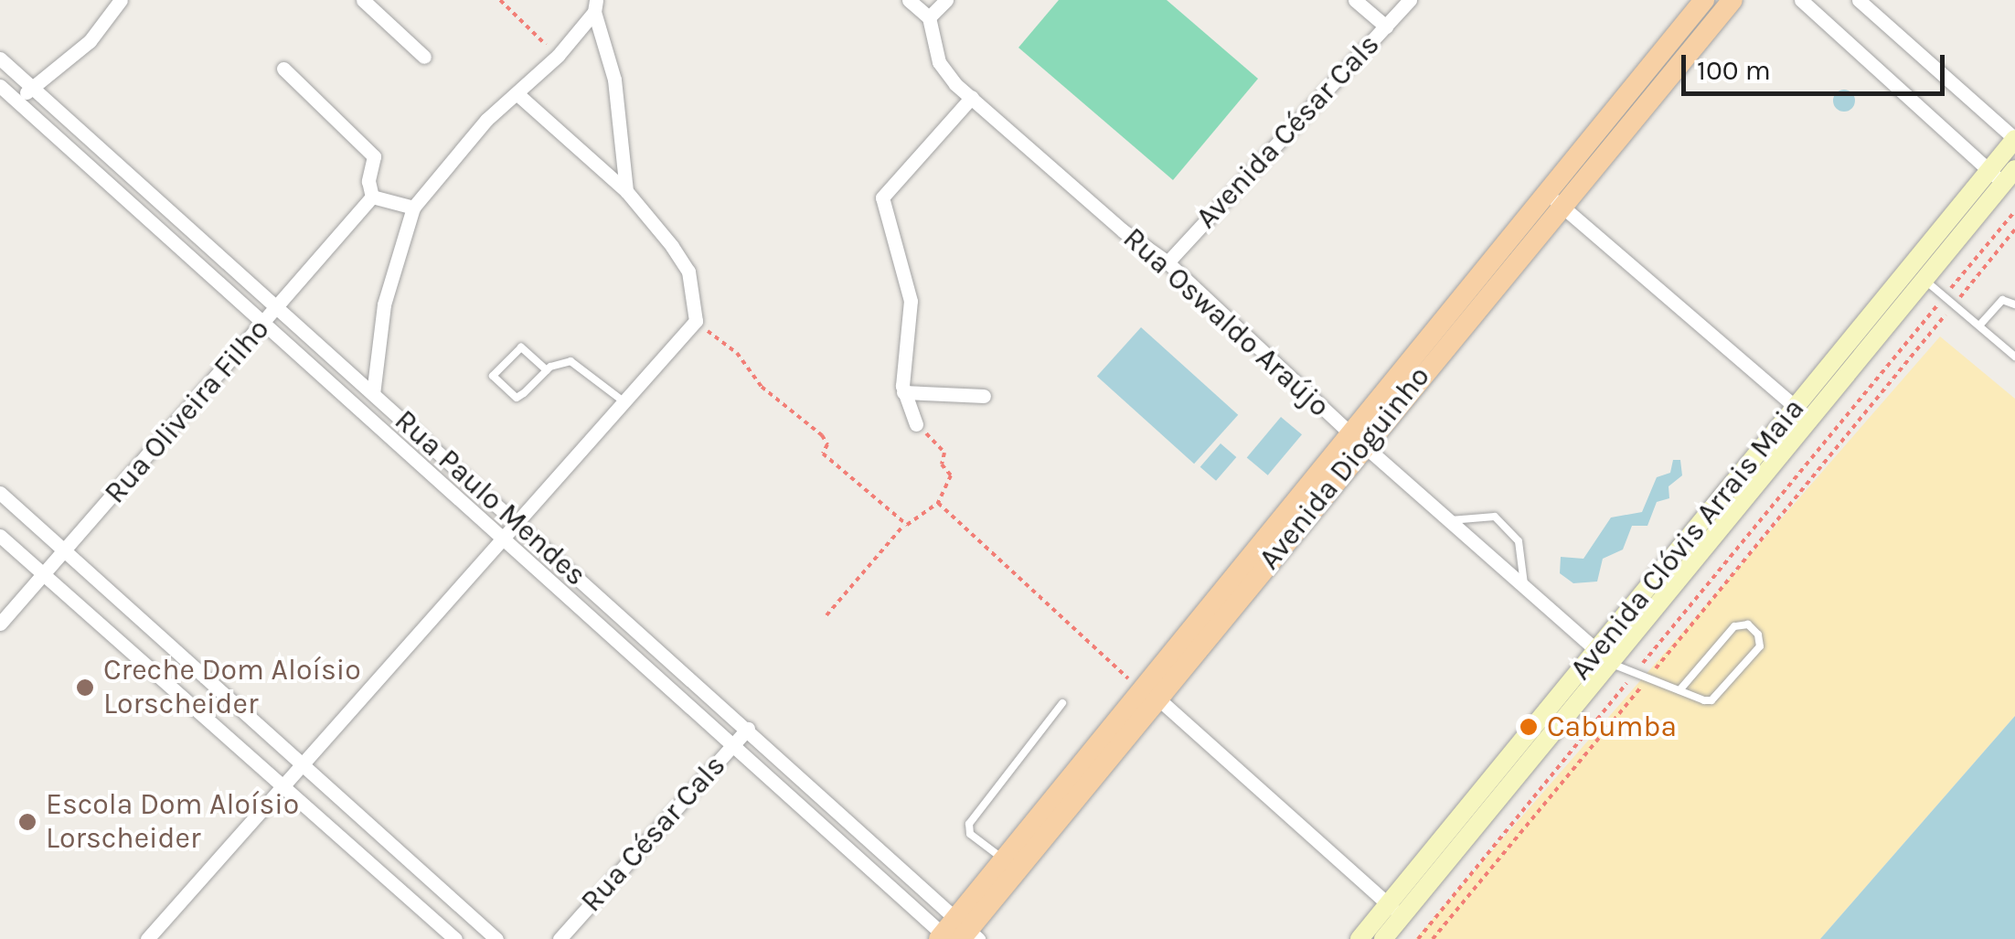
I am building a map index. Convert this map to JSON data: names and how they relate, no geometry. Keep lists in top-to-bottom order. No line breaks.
{"streets":{"main road":["Avenida Dioguinho","Avenida Clóvis Arrais Maia"],"street":["Avenida César Cals","Rua Oswaldo Araújo","Rua Oliveira Filho","Rua Paulo Mendes","Rua César Cals"]},"crossings":[["Avenida César Cals","Rua Oswaldo Araújo"],["Rua Oswaldo Araújo","Avenida Dioguinho"],["Rua Oswaldo Araújo","Avenida Clóvis Arrais Maia"],["Rua Oliveira Filho","Rua Paulo Mendes"],["Avenida Dioguinho","Rua Paulo Mendes"],["Rua Paulo Mendes","Rua César Cals"]],"places":["Creche Dom Aloísio Lorscheider","Cabumba","Escola Dom Aloísio Lorscheider"],"scale_bar":"100 m"}
